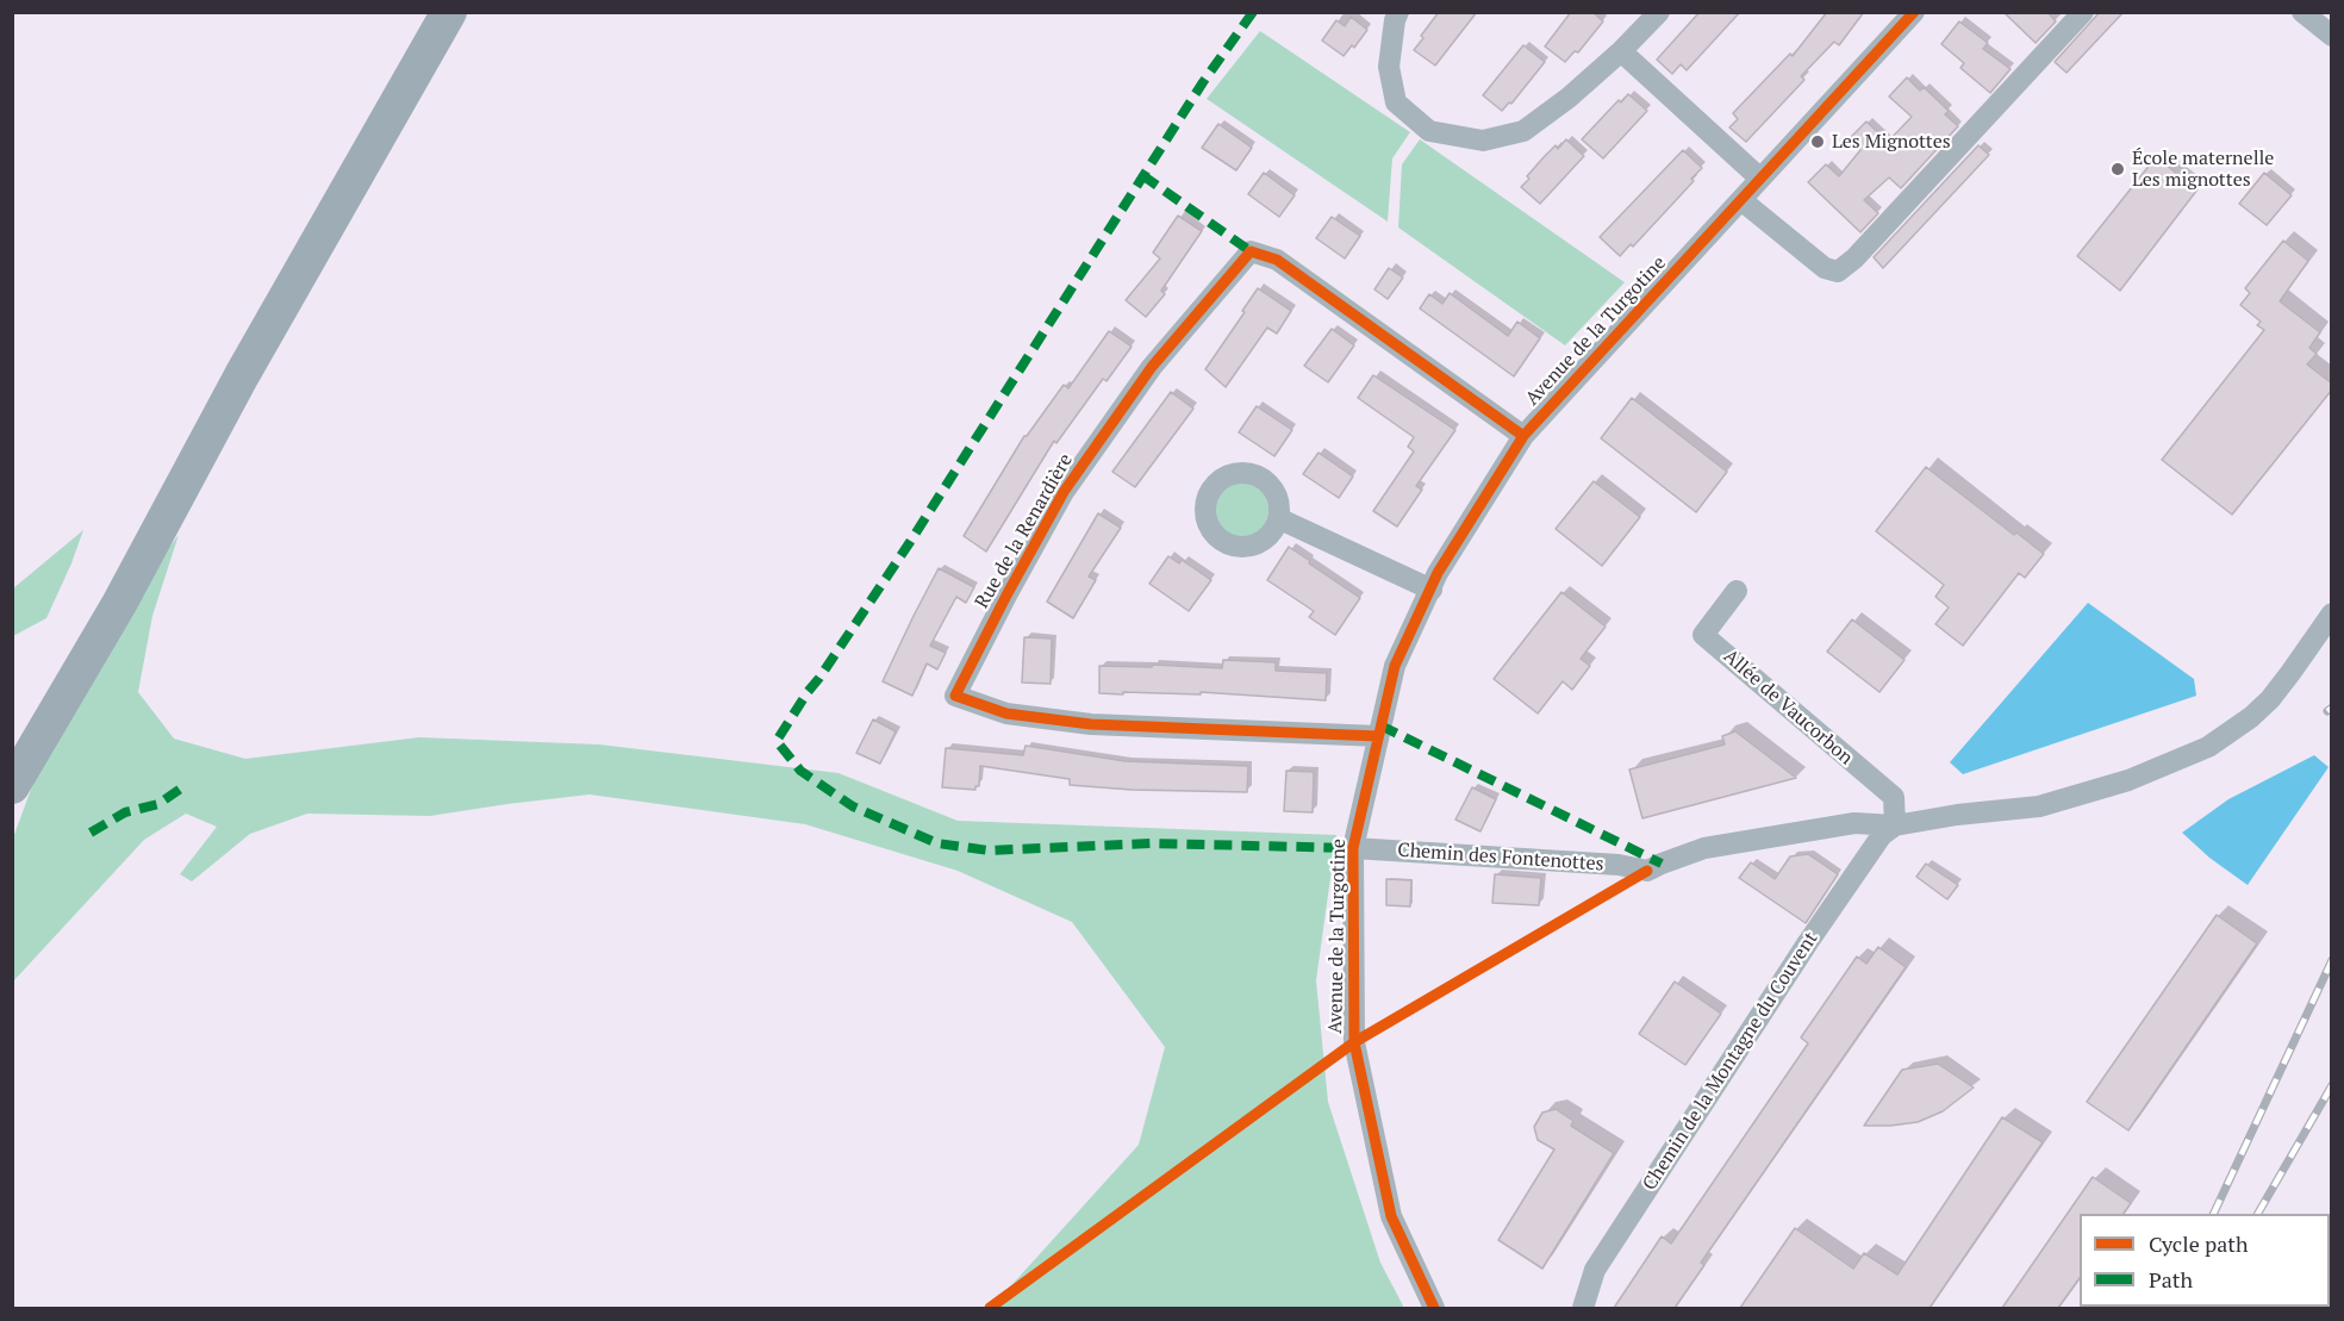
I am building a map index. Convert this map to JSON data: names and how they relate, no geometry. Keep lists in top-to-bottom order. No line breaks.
{"streets":{"street":["Avenue de la Turgotine","Rue de la Renardière","Allée de Vaucorbon","Chemin des Fontenottes","Chemin de la Montagne du Couvent"]},"crossings":[["Avenue de la Turgotine","Rue de la Renardière"],["Avenue de la Turgotine","Chemin des Fontenottes"],["Allée de Vaucorbon","Chemin des Fontenottes"],["Allée de Vaucorbon","Chemin de la Montagne du Couvent"],["Chemin des Fontenottes","Chemin de la Montagne du Couvent"]],"places":["Les Mignottes","École maternelle Les mignottes"],"legend":["Cycle path","Path"]}
